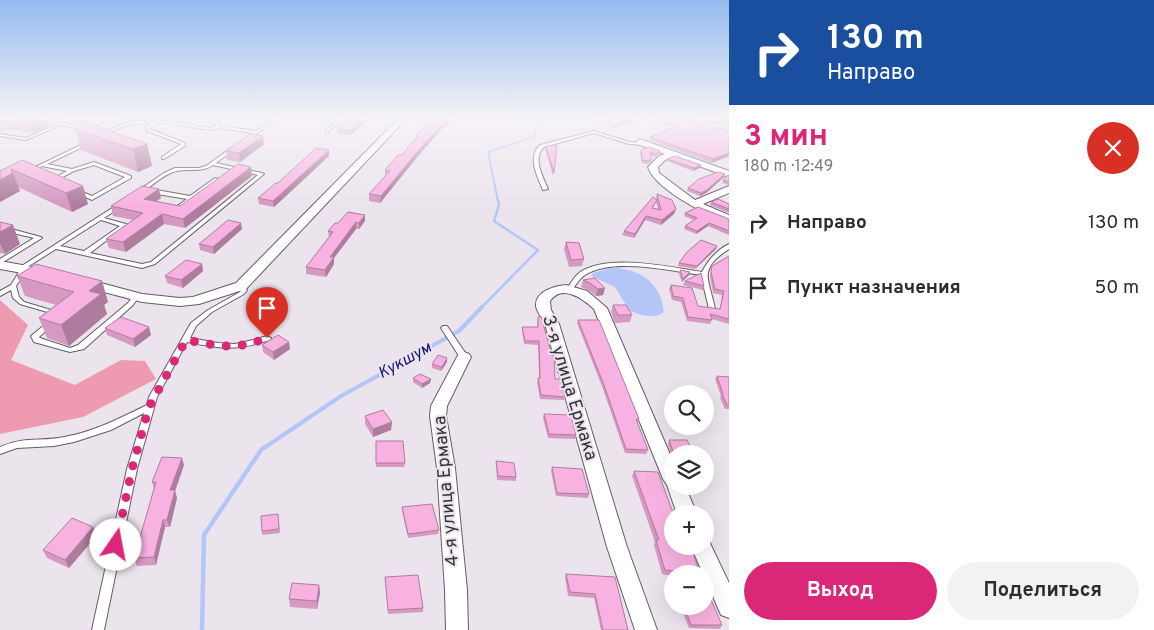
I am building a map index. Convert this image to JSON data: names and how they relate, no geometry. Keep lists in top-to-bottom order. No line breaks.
{"streets":{"street":["3-я улица Ермака","4-я улица Ермака"]},"water":["Кукшум"],"page":{"turn":["130 m","Направо"],"heading":["3 мин","180 m · 12:49"],"list":[{"name":"Направо","value":"130 m"},{"name":"Пункт назначения","value":"50 m"}],"map_buttons":["+","−"],"buttons":["Выход","Поделиться"]}}
